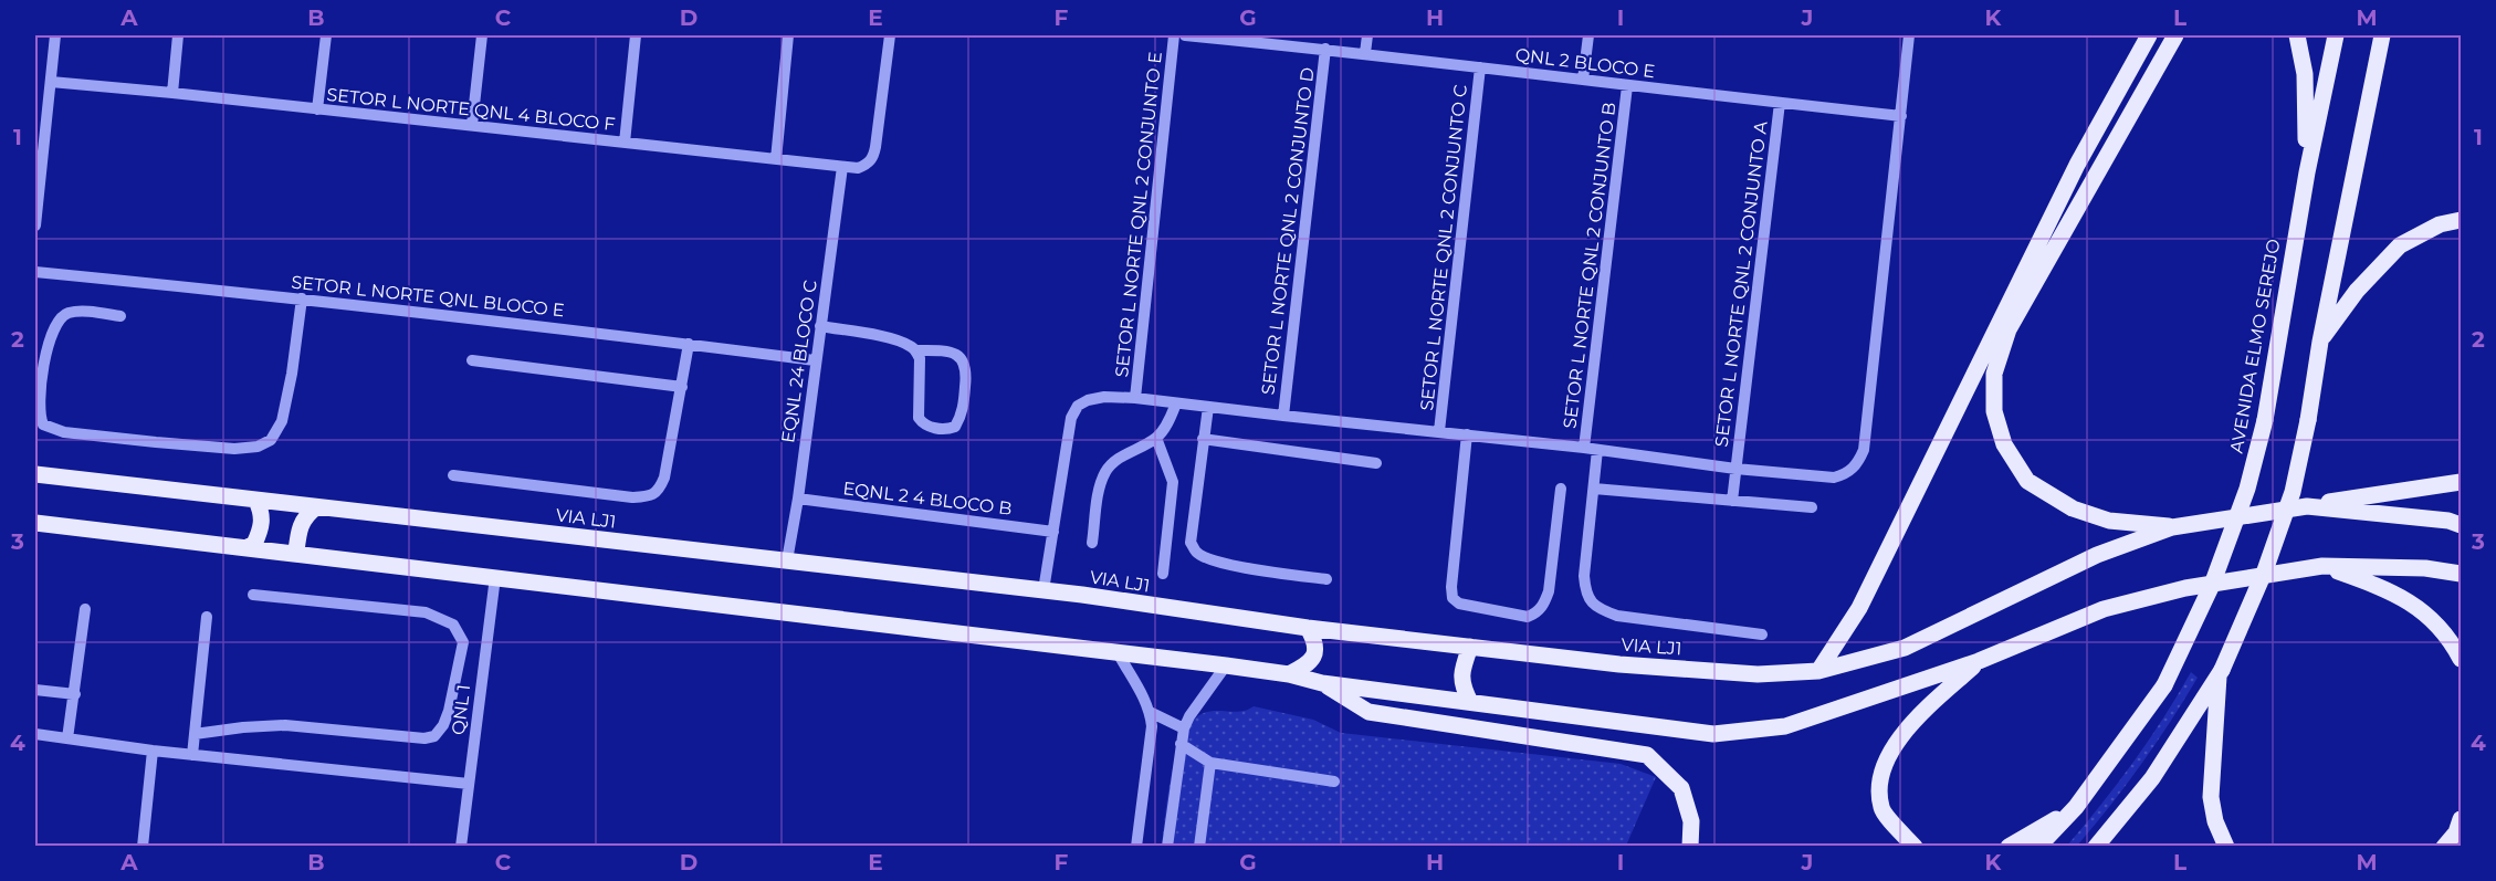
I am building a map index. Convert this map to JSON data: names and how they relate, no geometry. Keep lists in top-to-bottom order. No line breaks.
{"streets":{"main road":["AVENIDA ELMO SEREJO","VIA LJ1"],"street":["QNL 2 BLOCO E","SETOR L NORTE QNL 4 BLOCO F","SETOR L NORTE QNL 2 CONJUNTO E","SETOR L NORTE QNL 2 CONJUNTO D","SETOR L NORTE QNL 2 CONJUNTO C","SETOR L NORTE QNL 2 CONJUNTO B","SETOR L NORTE QNL 2 CONJUNTO A","SETOR L NORTE QNL BLOCO E","EQNL 24 BLOCO C","EQNL 2 4 BLOCO B","QNL 1"]},"crossings":[["QNL 2 BLOCO E","SETOR L NORTE QNL 2 CONJUNTO D"],["QNL 2 BLOCO E","SETOR L NORTE QNL 2 CONJUNTO C"],["QNL 2 BLOCO E","SETOR L NORTE QNL 2 CONJUNTO B"],["QNL 2 BLOCO E","SETOR L NORTE QNL 2 CONJUNTO A"],["SETOR L NORTE QNL 4 BLOCO F","EQNL 24 BLOCO C"],["SETOR L NORTE QNL 2 CONJUNTO E","SETOR L NORTE QNL 2 CONJUNTO D"],["SETOR L NORTE QNL 2 CONJUNTO E","SETOR L NORTE QNL 2 CONJUNTO C"],["SETOR L NORTE QNL 2 CONJUNTO E","SETOR L NORTE QNL 2 CONJUNTO A"],["SETOR L NORTE QNL 2 CONJUNTO E","EQNL 2 4 BLOCO B"],["SETOR L NORTE QNL 2 CONJUNTO C","SETOR L NORTE QNL 2 CONJUNTO A"],["SETOR L NORTE QNL 2 CONJUNTO B","SETOR L NORTE QNL 2 CONJUNTO A"],["SETOR L NORTE QNL BLOCO E","EQNL 24 BLOCO C"],["EQNL 24 BLOCO C","EQNL 2 4 BLOCO B"],["EQNL 24 BLOCO C","VIA LJ1"]],"grid":{"columns":["A","B","C","D","E","F","G","H","I","J","K","L","M"],"rows":["1","2","3","4"]}}
